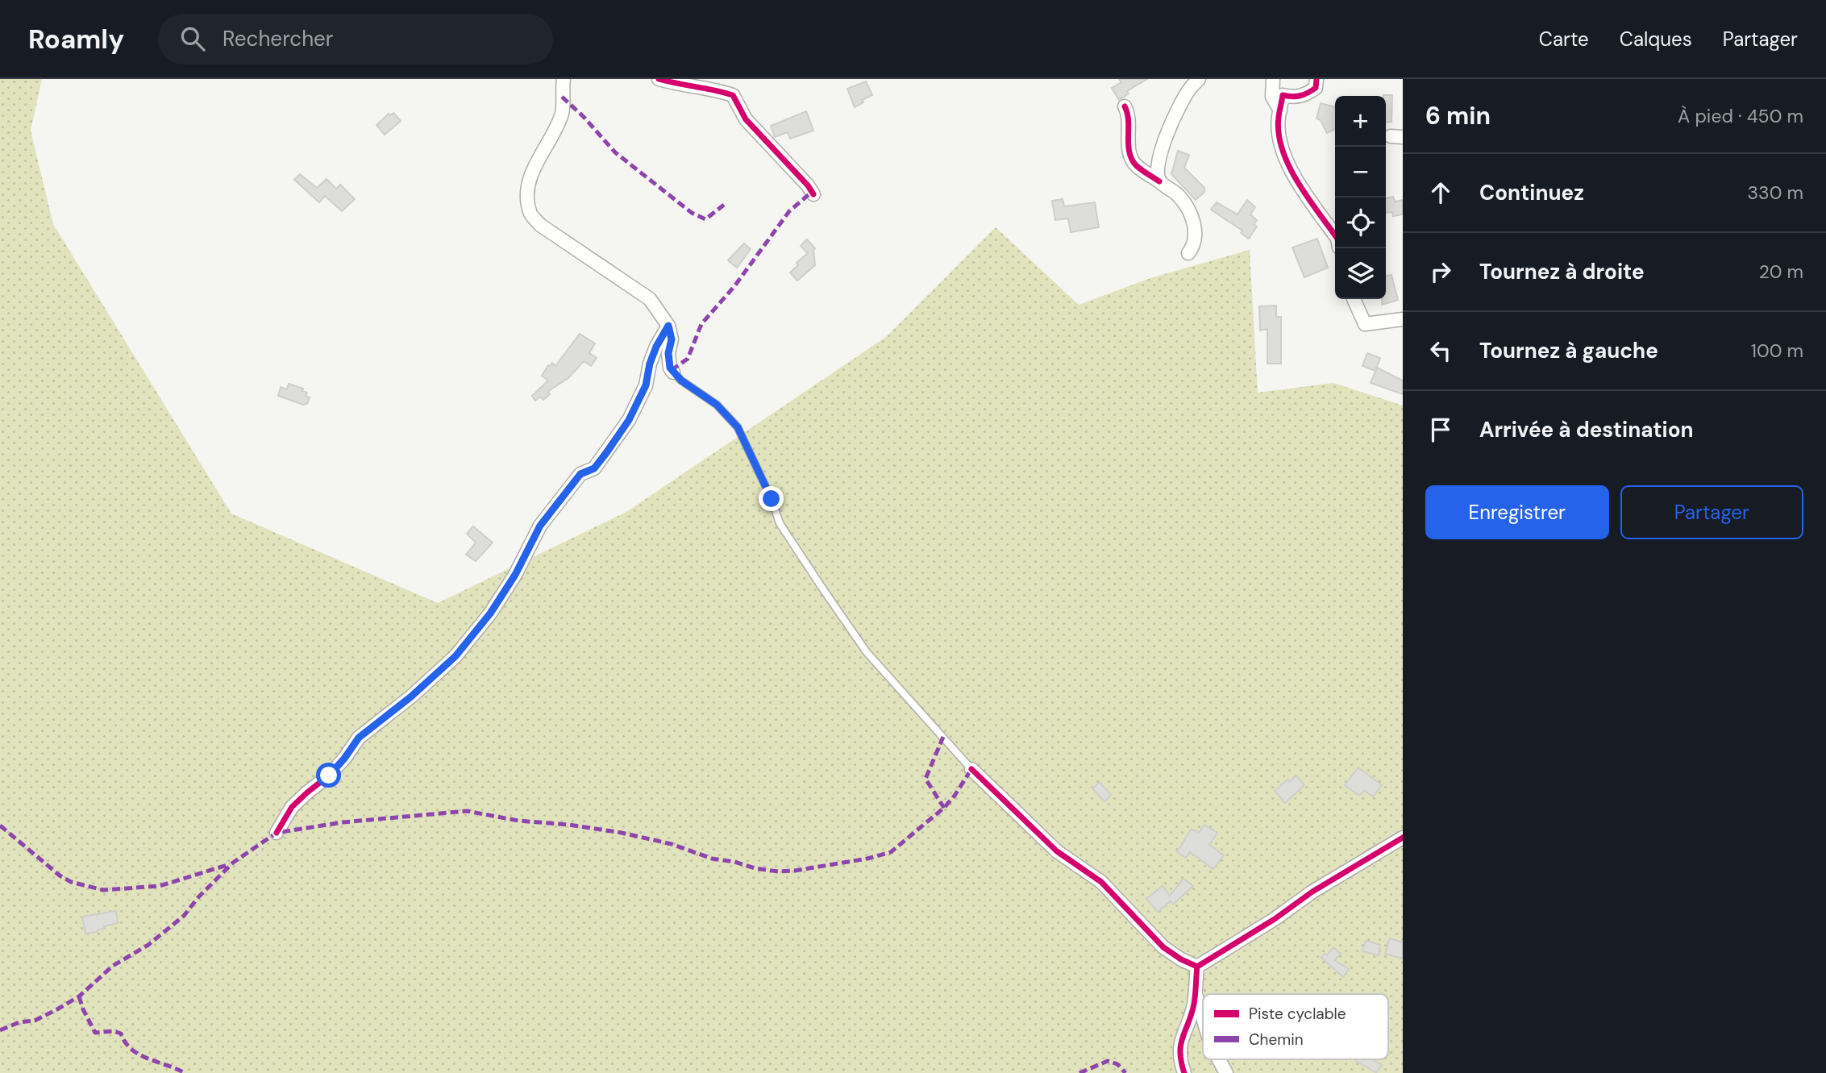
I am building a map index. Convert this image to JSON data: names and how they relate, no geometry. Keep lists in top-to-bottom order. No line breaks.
{"legend":["Piste cyclable","Chemin"],"page":{"header":"Roamly","search":"Rechercher","nav":["Carte","Calques","Partager"],"heading":["6 min","À pied · 450 m"],"map_buttons":["+","−"],"list":[["Continuez","330 m"],["Tournez à droite","20 m"],["Tournez à gauche","100 m"],"Arrivée à destination"],"buttons":["Enregistrer","Partager"]}}
